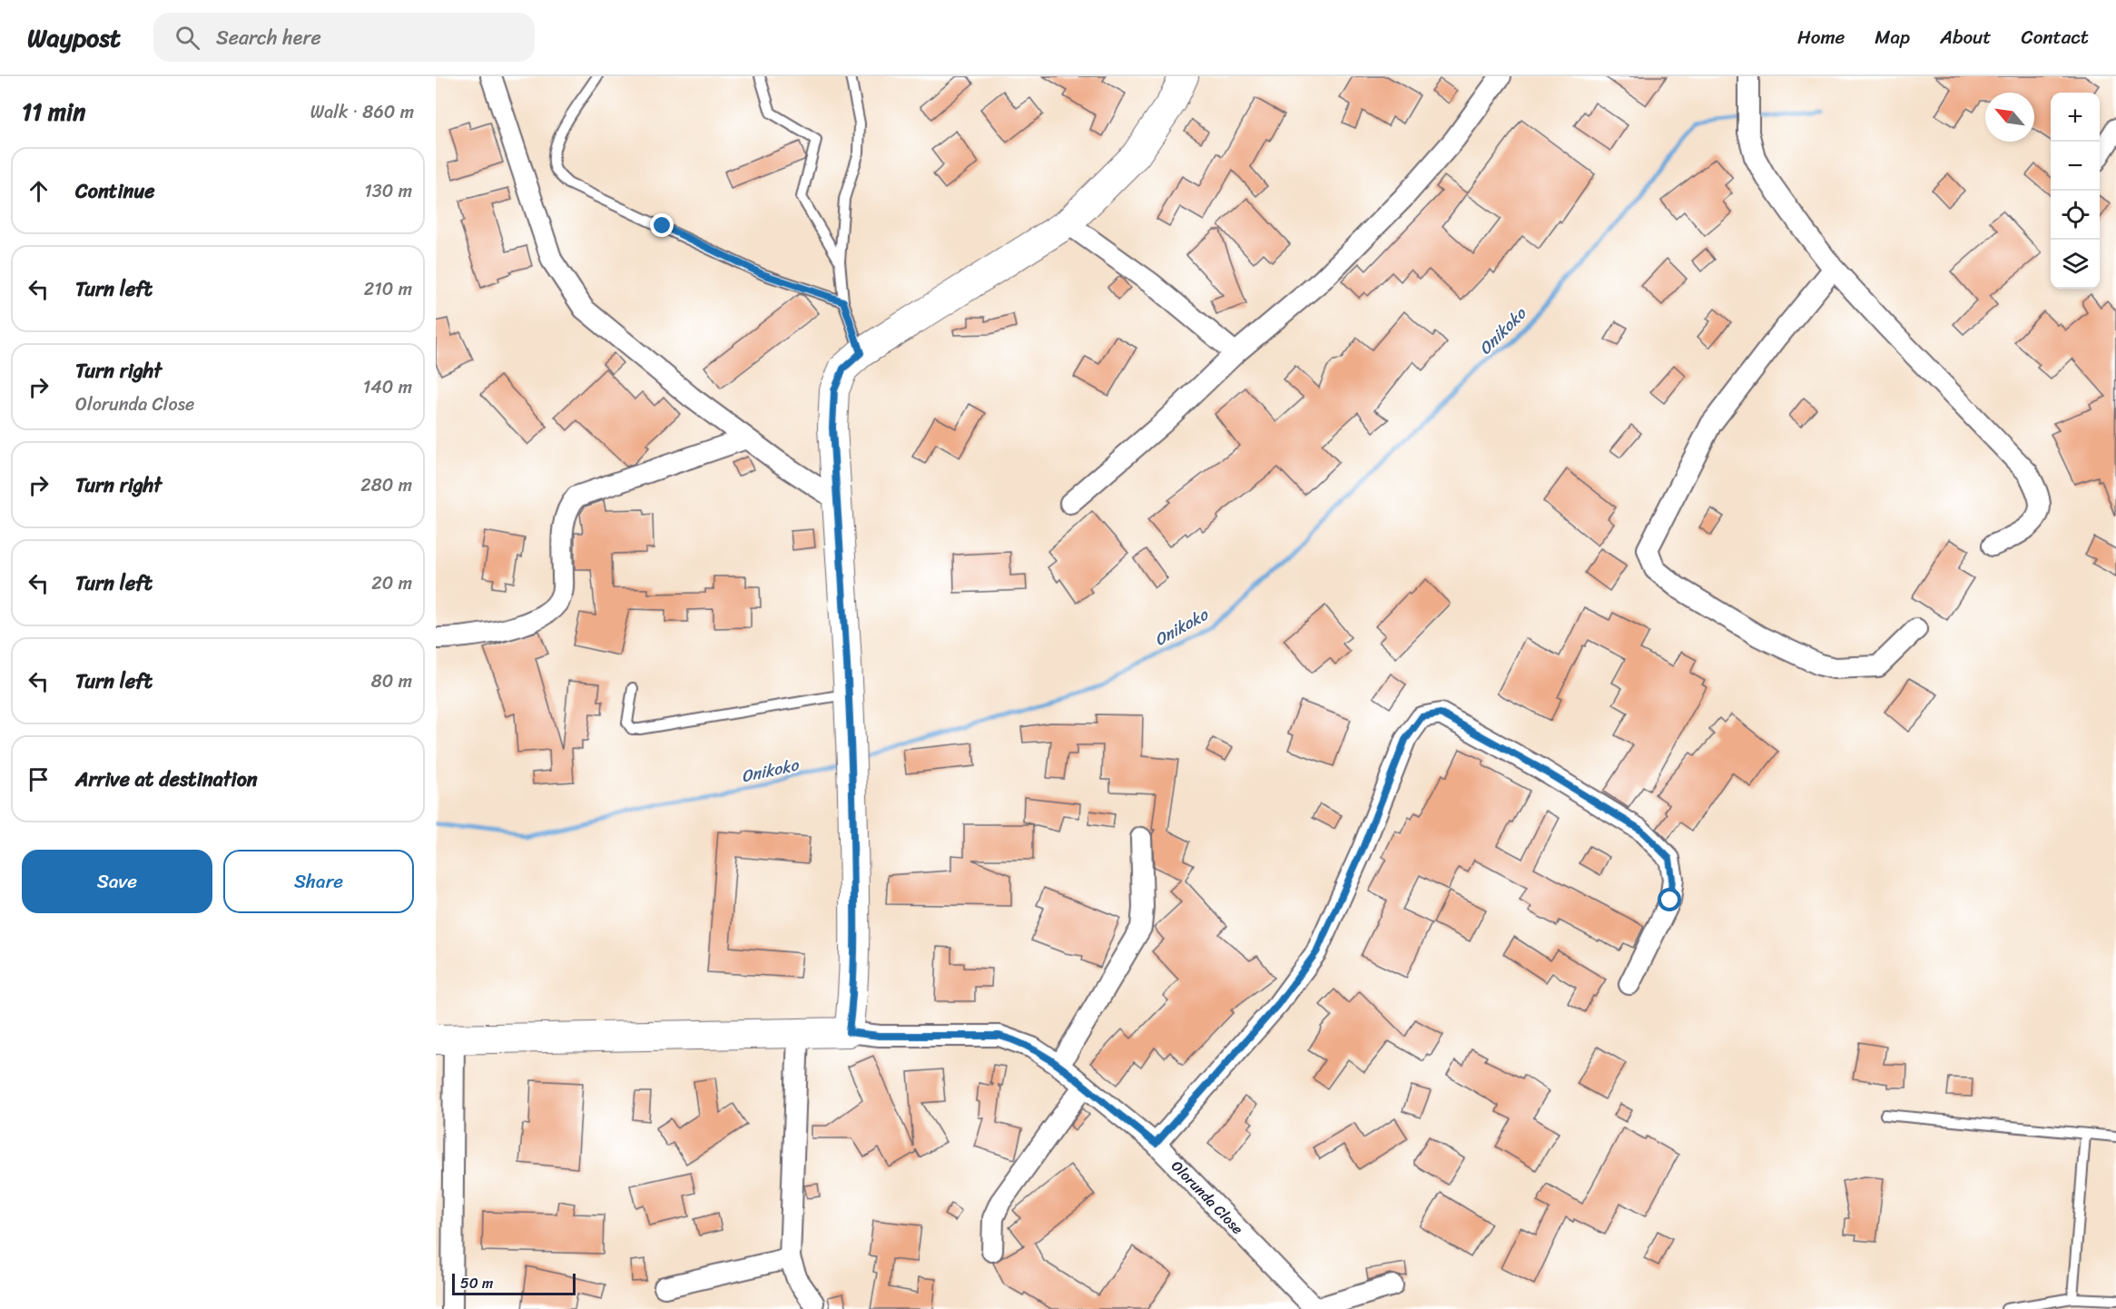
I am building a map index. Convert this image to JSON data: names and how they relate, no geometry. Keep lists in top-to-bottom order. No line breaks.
{"streets":{"street":["Olorunda Close"]},"water":["Onikoko"],"scale_bar":"50 m","north":"top left","page":{"header":"Waypost","search":"Search here","nav":["Home","Map","About","Contact"],"heading":["11 min","Walk · 860 m"],"map_buttons":["+","−"],"list":[["Continue","130 m"],["Turn left","210 m"],["Turn right","Olorunda Close","140 m"],["Turn right","280 m"],["Turn left","20 m"],["Turn left","80 m"],"Arrive at destination"],"buttons":["Save","Share"],"scale":"50 m"}}
